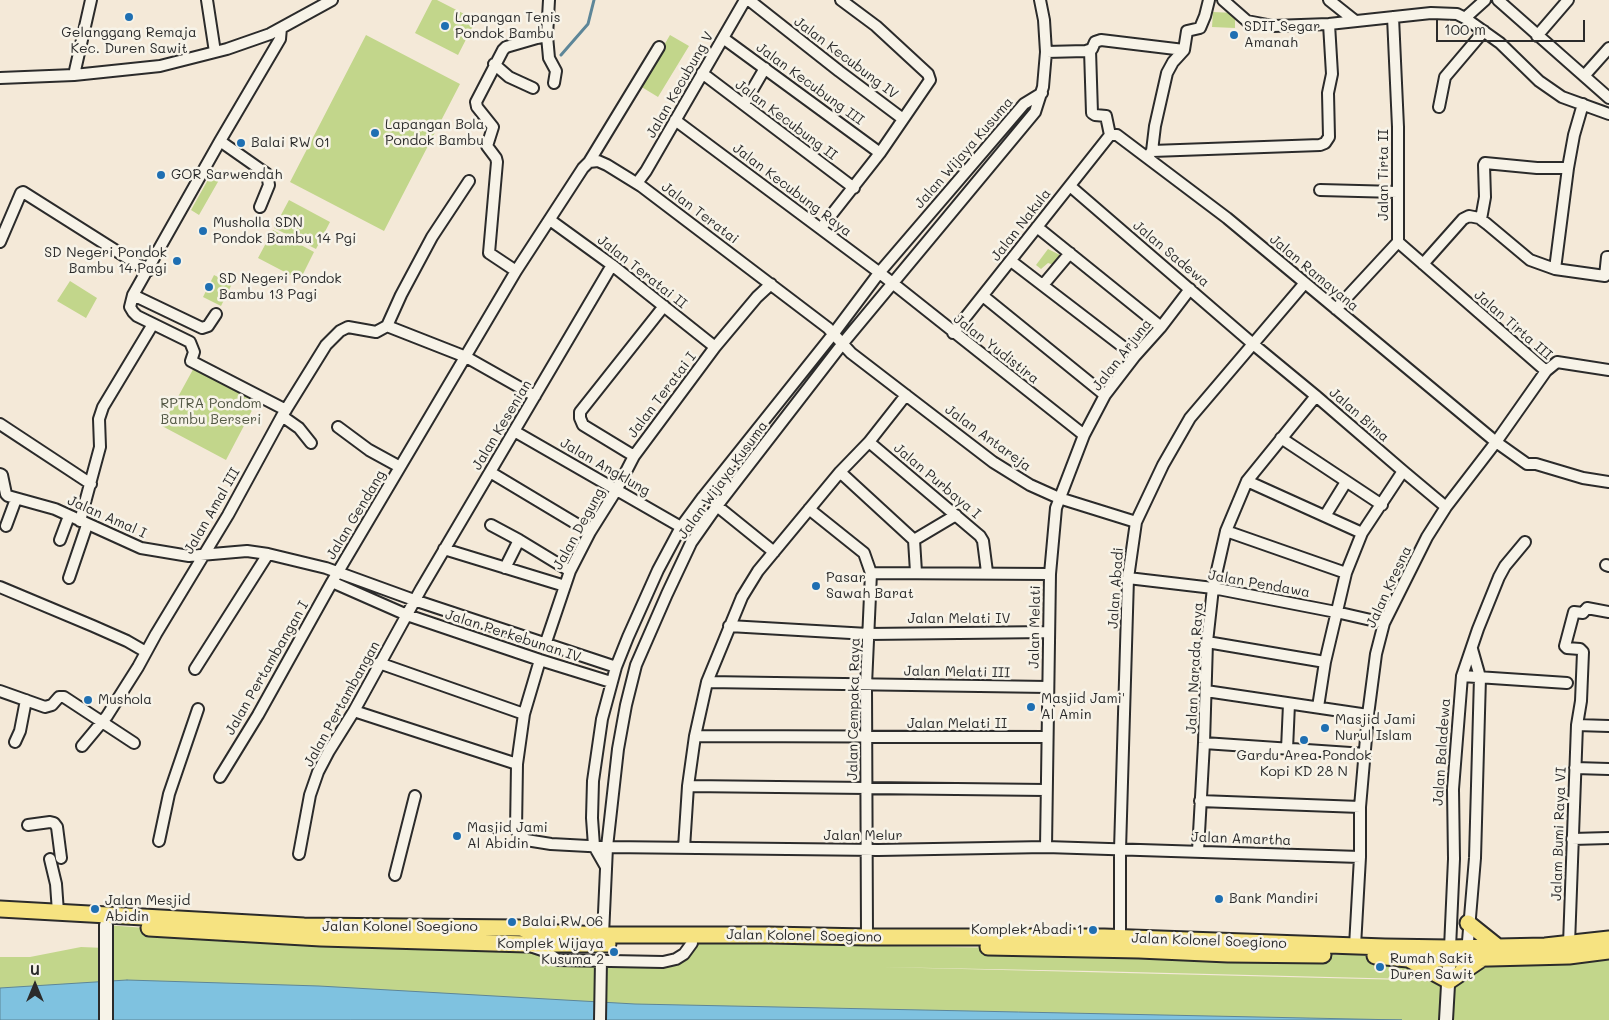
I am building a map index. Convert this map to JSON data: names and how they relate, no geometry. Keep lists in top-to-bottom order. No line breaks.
{"streets":{"main road":["Jalan Kolonel Soegiono"],"street":["Jalan Kecubung IV","Jalan Kecubung III","Jalan Kecubung V","Jalan Kecubung II","Jalan Wijaya Kusuma","Jalan Tirta II","Jalan Kecubung Raya","Jalan Teratai","Jalan Nakula","Jalan Sadewa","Jalan Teratai II","Jalan Ramayana","Jalan Tirta III","Jalan Yudistira","Jalan Arjuna","Jalan Teratai I","Jalan Bima","Jalan Kesenian","Jalan Antareja","Jalan Angklung","Jalan Purbaya I","Jalan Amal III","Jalan Gendang","Jalan Amal I","Jalan Degung","Jalan Pendawa","Jalan Kresna","Jalan Abadi","Jalan Melati IV","Jalan Melati","Jalan Perkebunan IV","Jalan Pertambangan I","Jalan Narada Raya","Jalan Melati III","Jalan Pertambangan","Jalan Cempaka Raya","Jalan Melati II","Jalan Baladewa","Jalam Bumi Raya VI","Jalan Melur","Jalan Amartha"]},"crossings":[["Jalan Kecubung III","Jalan Kecubung V"],["Jalan Kecubung V","Jalan Kecubung II"],["Jalan Kecubung V","Jalan Kecubung Raya"],["Jalan Kecubung V","Jalan Teratai"],["Jalan Wijaya Kusuma","Jalan Kecubung Raya"],["Jalan Wijaya Kusuma","Jalan Teratai"],["Jalan Wijaya Kusuma","Jalan Yudistira"],["Jalan Wijaya Kusuma","Jalan Antareja"],["Jalan Wijaya Kusuma","Jalan Angklung"],["Jalan Wijaya Kusuma","Jalan Gendang"],["Jalan Wijaya Kusuma","Jalan Perkebunan IV"],["Jalan Wijaya Kusuma","Jalan Melur"],["Jalan Wijaya Kusuma","Jalan Kolonel Soegiono"],["Jalan Tirta II","Jalan Tirta III"],["Jalan Kecubung Raya","Jalan Yudistira"],["Jalan Teratai","Jalan Teratai I"],["Jalan Teratai","Jalan Antareja"],["Jalan Nakula","Jalan Sadewa"],["Jalan Nakula","Jalan Ramayana"],["Jalan Nakula","Jalan Yudistira"],["Jalan Sadewa","Jalan Arjuna"],["Jalan Sadewa","Jalan Bima"],["Jalan Sadewa","Jalan Abadi"],["Jalan Teratai II","Jalan Teratai I"],["Jalan Teratai II","Jalan Kesenian"],["Jalan Teratai II","Jalan Gendang"],["Jalan Ramayana","Jalan Tirta III"],["Jalan Ramayana","Jalan Kresna"],["Jalan Ramayana","Jalan Abadi"],["Jalan Tirta III","Jalan Kresna"],["Jalan Yudistira","Jalan Arjuna"],["Jalan Arjuna","Jalan Antareja"],["Jalan Arjuna","Jalan Melati"],["Jalan Teratai I","Jalan Degung"],["Jalan Bima","Jalan Kresna"],["Jalan Bima","Jalan Abadi"],["Jalan Bima","Jalan Narada Raya"],["Jalan Kesenian","Jalan Angklung"],["Jalan Kesenian","Jalan Gendang"],["Jalan Kesenian","Jalan Pertambangan"],["Jalan Antareja","Jalan Abadi"],["Jalan Antareja","Jalan Melati"],["Jalan Angklung","Jalan Degung"],["Jalan Amal III","Jalan Amal I"],["Jalan Gendang","Jalan Amal I"],["Jalan Gendang","Jalan Degung"],["Jalan Gendang","Jalan Perkebunan IV"],["Jalan Gendang","Jalan Pertambangan I"],["Jalan Gendang","Jalan Pertambangan"],["Jalan Amal I","Jalan Pertambangan I"],["Jalan Pendawa","Jalan Kresna"],["Jalan Pendawa","Jalan Abadi"],["Jalan Pendawa","Jalan Narada Raya"],["Jalan Kresna","Jalan Amartha"],["Jalan Kresna","Jalan Kolonel Soegiono"],["Jalan Abadi","Jalan Melur"],["Jalan Abadi","Jalan Amartha"],["Jalan Abadi","Jalan Kolonel Soegiono"],["Jalan Melati IV","Jalan Melati"],["Jalan Melati IV","Jalan Cempaka Raya"],["Jalan Melati","Jalan Melati III"],["Jalan Melati","Jalan Melati II"],["Jalan Melati","Jalan Melur"],["Jalan Perkebunan IV","Jalan Pertambangan"],["Jalan Narada Raya","Jalan Amartha"],["Jalan Melati III","Jalan Cempaka Raya"],["Jalan Cempaka Raya","Jalan Melati II"],["Jalan Cempaka Raya","Jalan Melur"],["Jalan Cempaka Raya","Jalan Kolonel Soegiono"],["Jalan Baladewa","Jalan Kolonel Soegiono"],["Jalam Bumi Raya VI","Jalan Kolonel Soegiono"],["Jalan Melur","Jalan Amartha"]],"parks":["RPTRA Pondom Bambu Berseri"],"places":["Gelanggang Remaja Kec. Duren Sawit","Lapangan Tenis Pondok Bambu","SDIT Segar Amanah","Lapangan Bola Pondok Bambu","Balai RW 01","GOR Sarwendah","Musholla SDN Pondok Bambu 14 Pgi","SD Negeri Pondok Bambu 14 Pagi","SD Negeri Pondok Bambu 13 Pagi","Pasar Sawah Barat","Mushola","Masjid Jami' Al Amin","Masjid Jami Nurul Islam","Gardu Area Pondok Kopi KD 28 N","Masjid Jami Al Abidin","Bank Mandiri","Jalan Mesjid Abidin","Balai RW 06","Komplek Abadi 1","Komplek Wijaya Kusuma 2","Rumah Sakit Duren Sawit"],"scale_bar":"100 m","north":"top"}
